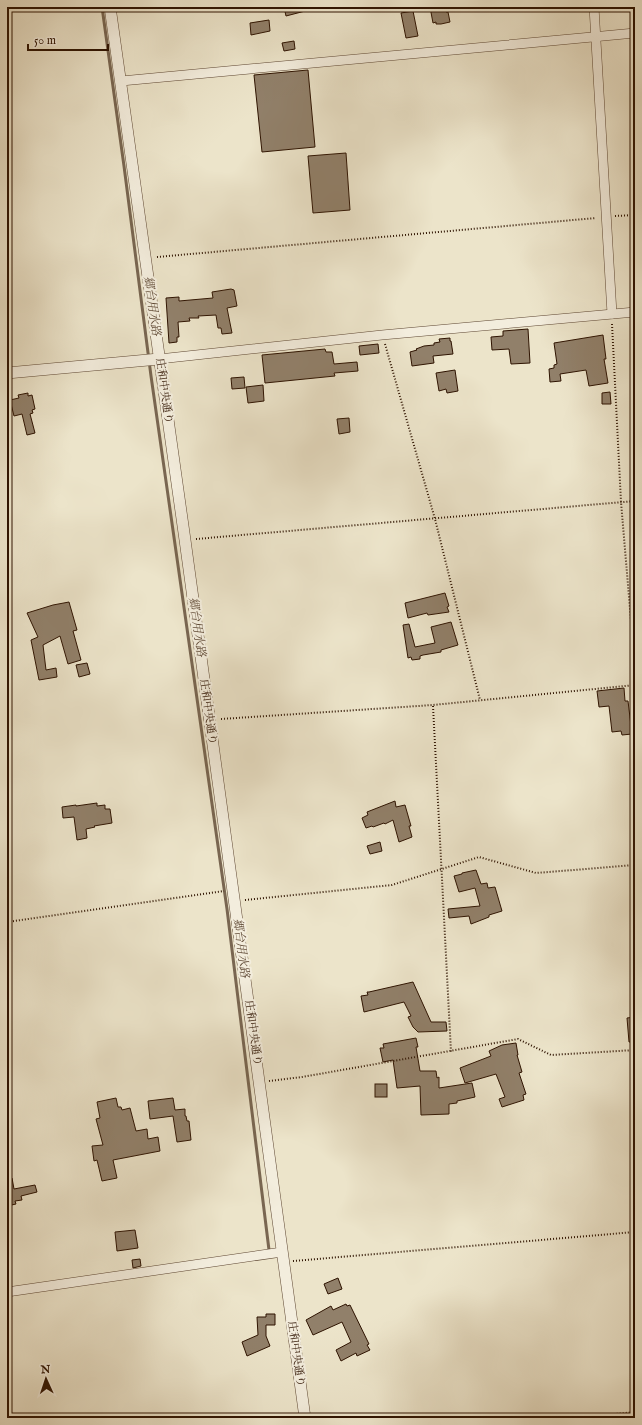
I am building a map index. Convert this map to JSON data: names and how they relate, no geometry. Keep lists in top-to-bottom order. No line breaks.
{"streets":{"street":["庄和中央通り"]},"water":["郷台用水路"],"scale_bar":"50 m","north":"top"}
